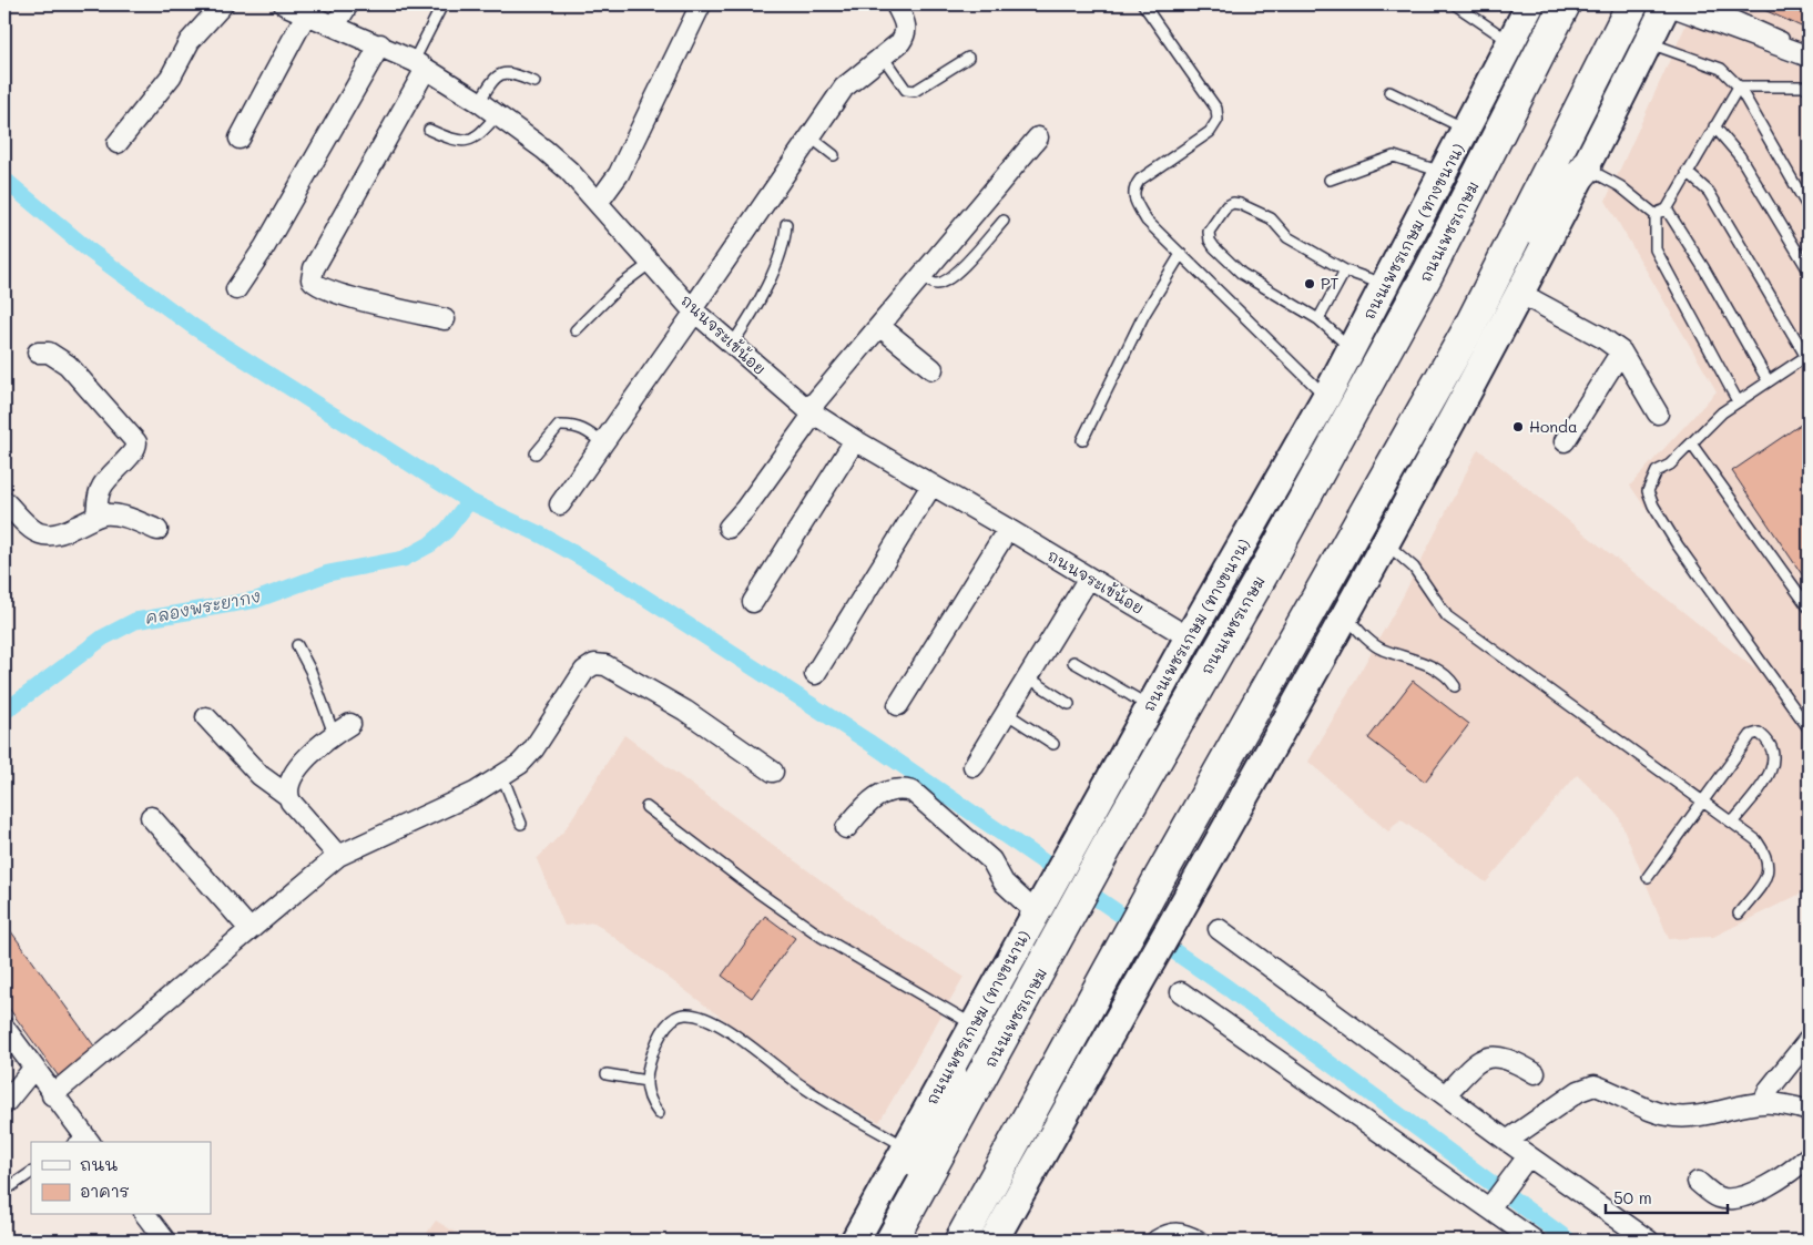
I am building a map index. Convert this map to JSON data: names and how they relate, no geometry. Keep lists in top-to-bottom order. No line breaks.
{"streets":{"highway":["ถนนเพชรเกษม"],"main road":["ถนนเพชรเกษม (ทางขนาน)"],"street":["ถนนจระเข้น้อย"]},"crossings":[["ถนนเพชรเกษม (ทางขนาน)","ถนนจระเข้น้อย"]],"water":["คลองพระยากง"],"places":["PT","Honda"],"legend":["ถนน","อาคาร"],"scale_bar":"50 m"}
